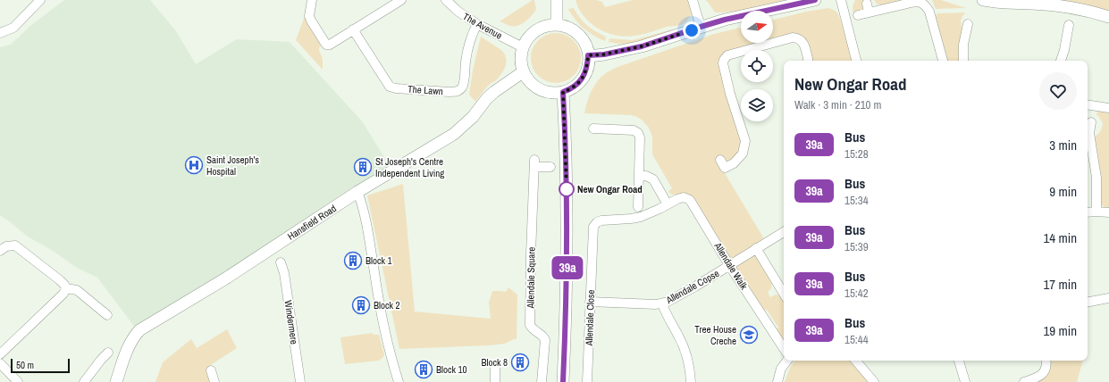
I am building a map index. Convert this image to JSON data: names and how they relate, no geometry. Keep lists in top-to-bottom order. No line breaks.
{"streets":{"street":["The Avenue","The Lawn","Hansfield Road","Allendale Walk","Allendale Square","Allendale Copse","Allendale Close","Windermere"]},"crossings":[["The Avenue","The Lawn"],["The Avenue","Hansfield Road"],["Allendale Walk","Allendale Copse"],["Allendale Walk","Allendale Close"],["Allendale Copse","Allendale Close"]],"places":{"hospital":["Saint Joseph's Hospital"],"building":["St Joseph's Centre Independent Living","Block 1","Block 2","Block 8","Block 10"],"other":["New Ongar Road"],"school or university":["Tree House Creche"]},"lines":["bus line 39a"],"scale_bar":"50 m","north":"right","page":{"on_map":"39a","heading":["New Ongar Road","Walk · 3 min · 210 m"],"list":[{"mark":"39a","name":"Bus","note":"15:28","value":"3 min"},{"mark":"39a","name":"Bus","note":"15:34","value":"9 min"},{"mark":"39a","name":"Bus","note":"15:39","value":"14 min"},{"mark":"39a","name":"Bus","note":"15:42","value":"17 min"},{"mark":"39a","name":"Bus","note":"15:44","value":"19 min"}],"scale":"50 m"}}
